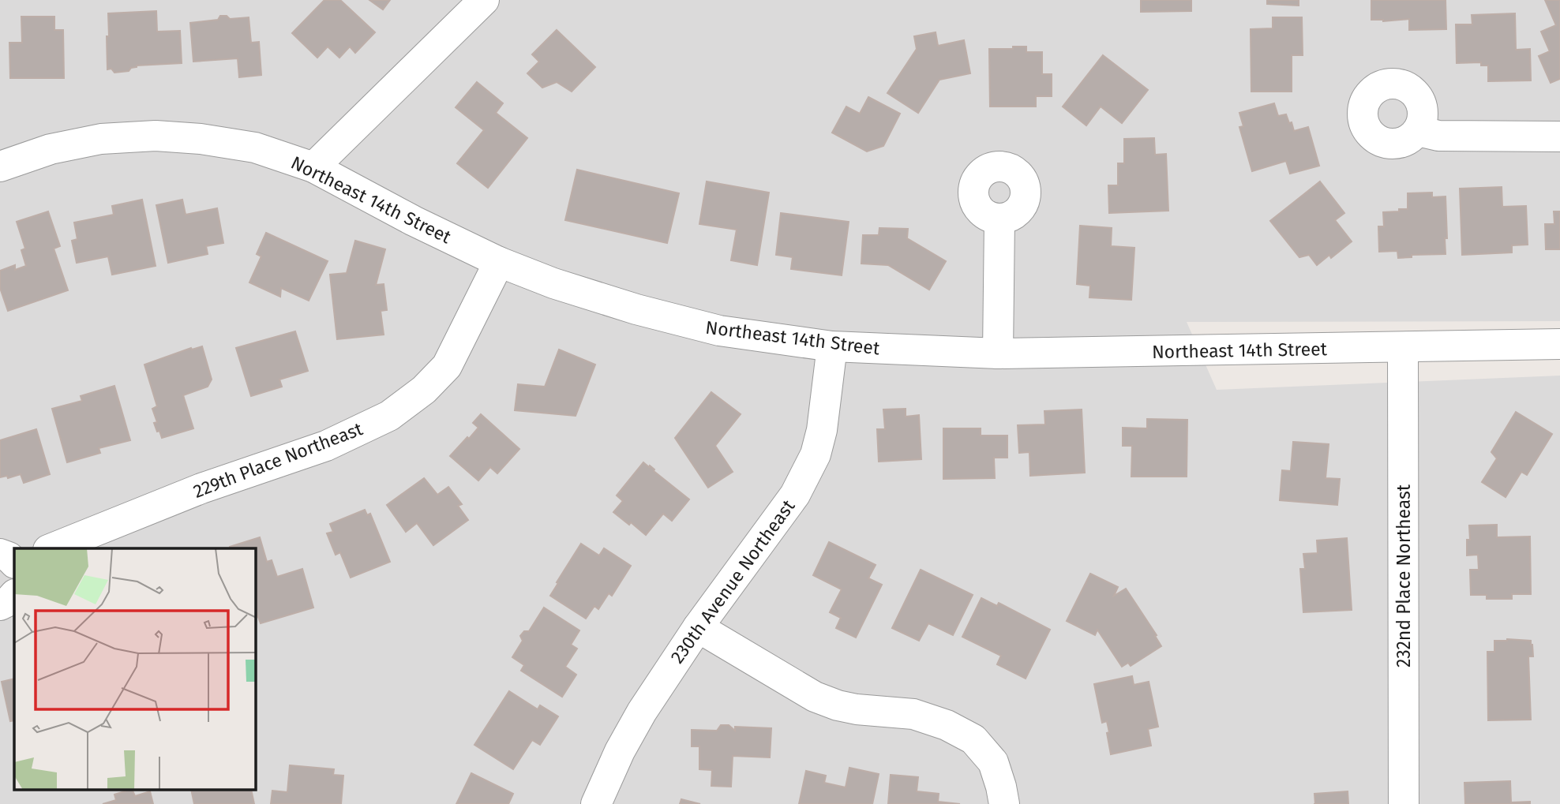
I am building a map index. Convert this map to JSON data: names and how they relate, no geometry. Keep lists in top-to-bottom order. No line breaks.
{"streets":{"street":["Northeast 14th Street","229th Place Northeast","232nd Place Northeast","230th Avenue Northeast"]},"crossings":[["Northeast 14th Street","229th Place Northeast"],["Northeast 14th Street","232nd Place Northeast"],["Northeast 14th Street","230th Avenue Northeast"]]}
